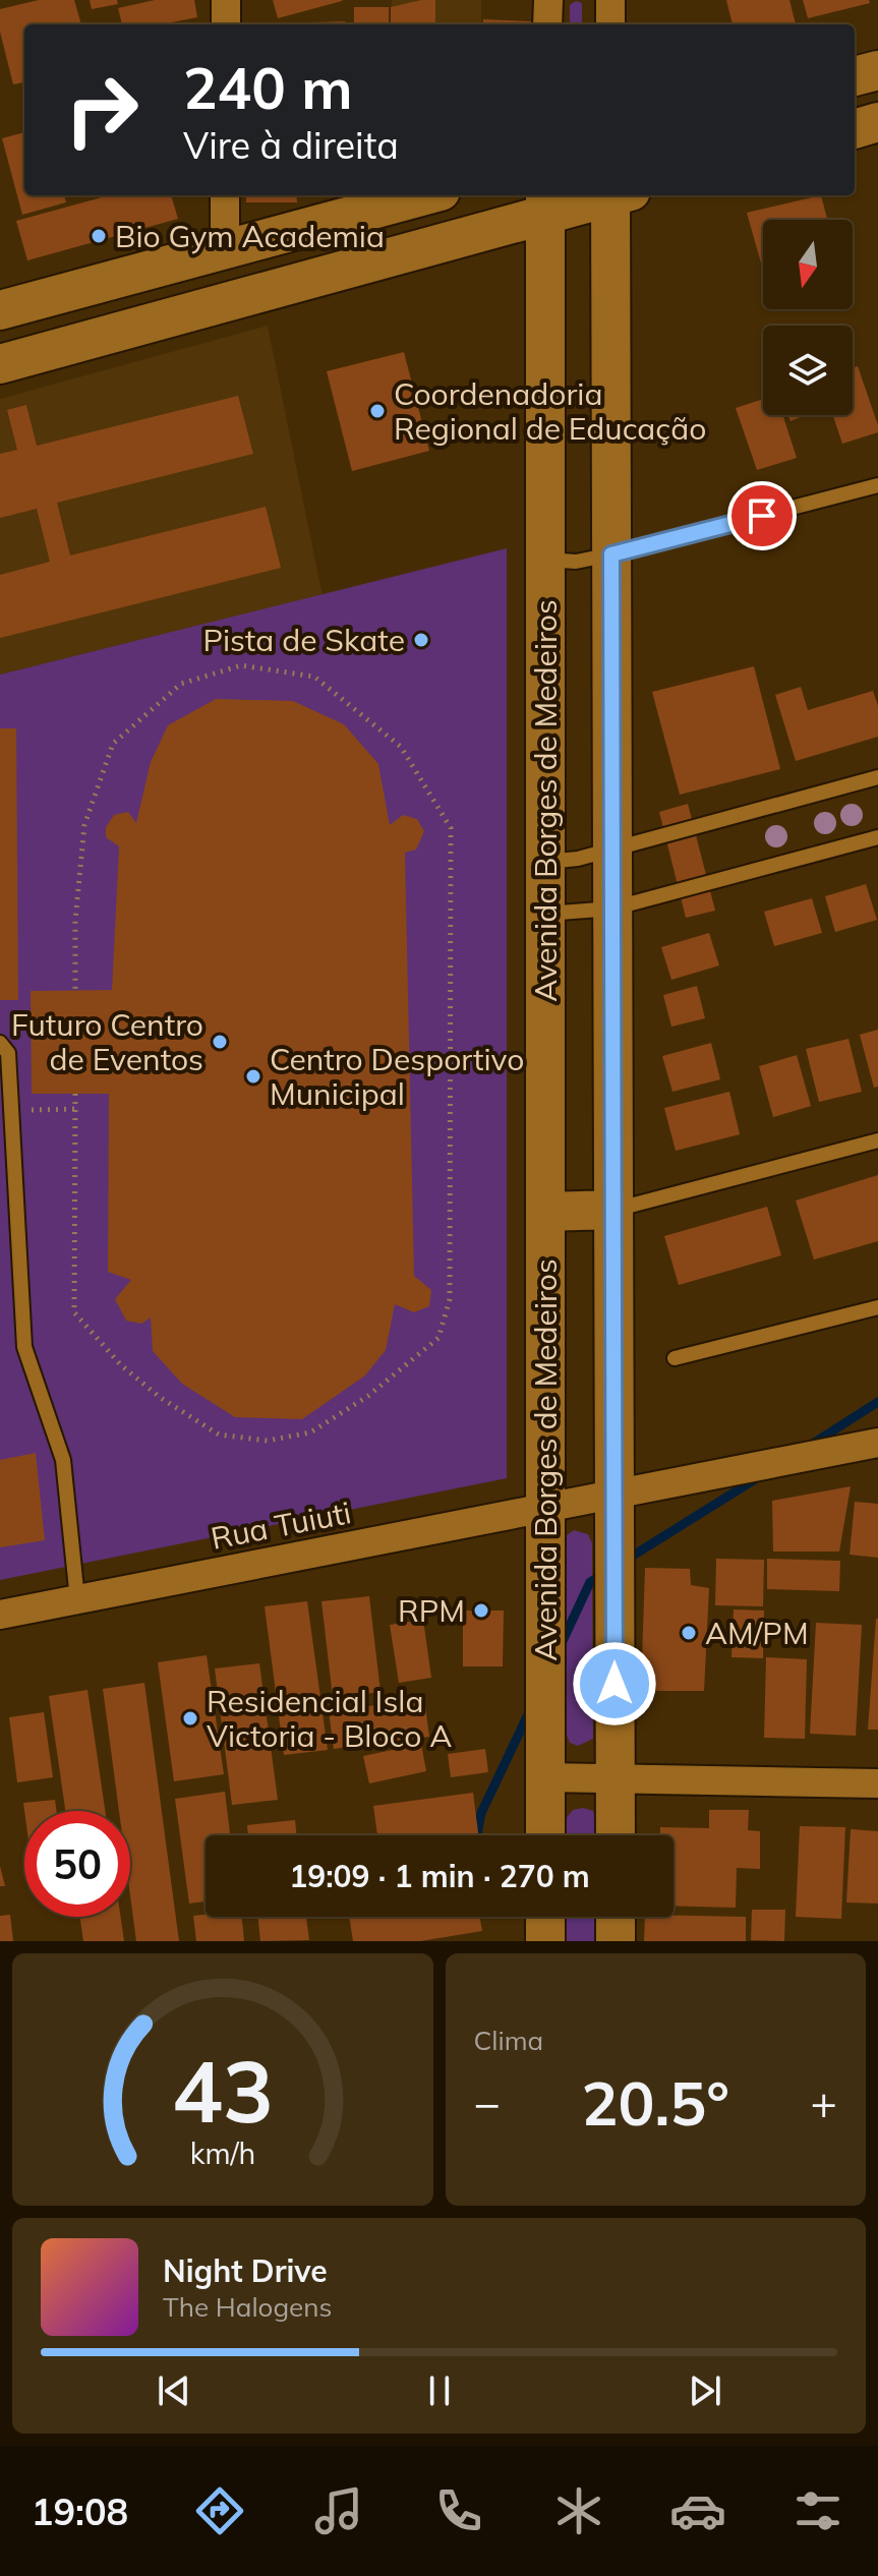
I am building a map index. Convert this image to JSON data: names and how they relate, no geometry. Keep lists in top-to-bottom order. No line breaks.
{"streets":{"main road":["Avenida Borges de Medeiros"],"street":["Rua Tuiuti"]},"crossings":[["Avenida Borges de Medeiros","Rua Tuiuti"]],"places":["Bio Gym Academia","Coordenadoria Regional de Educação","Pista de Skate","Futuro Centro de Eventos","Centro Desportivo Municipal","RPM","AM/PM","Residencial Isla Victoria - Bloco A"],"north":"bottom","page":{"turn":["240 m","Vire à direita"],"limit":"50","trip":"19:09 · 1 min · 270 m","tile":"Clima","heat":["−","20.5°","+"],"song":["Night Drive","The Halogens"],"tabs":"19:08","gauge":["43","km/h"]}}
